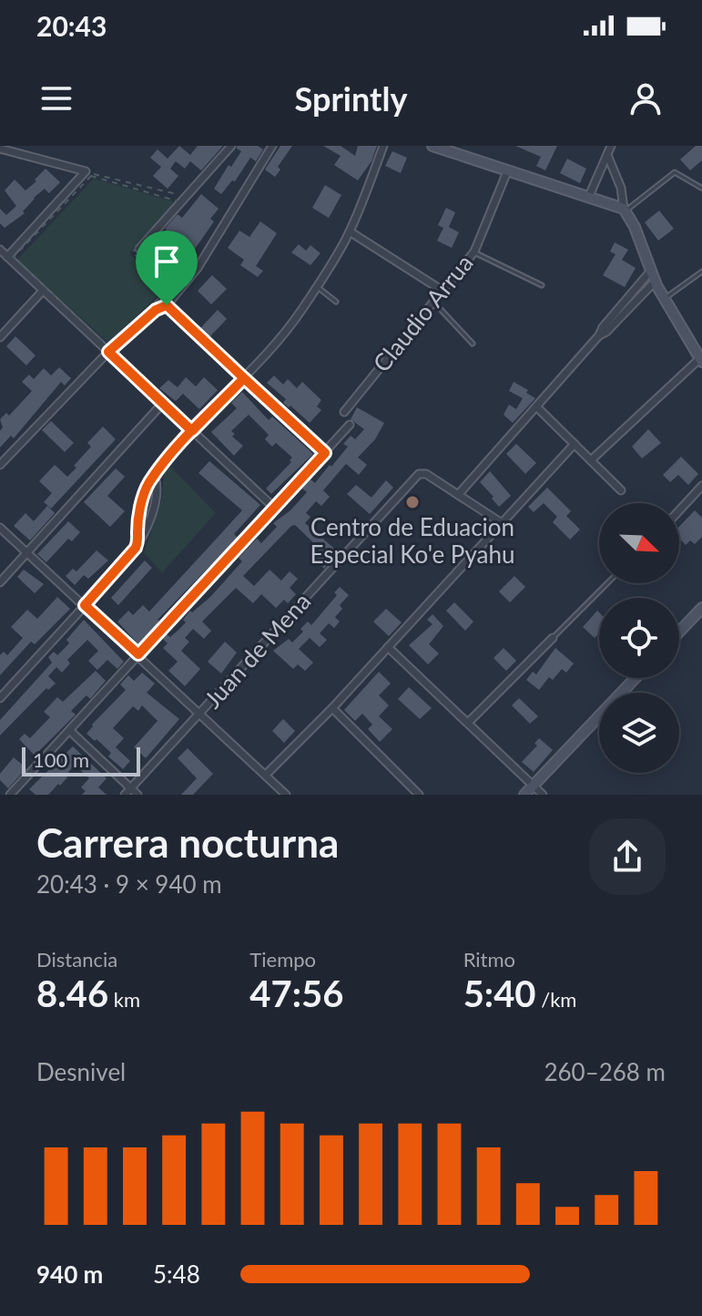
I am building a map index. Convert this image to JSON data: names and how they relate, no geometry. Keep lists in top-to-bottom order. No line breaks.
{"streets":{"street":["Claudio Arrua","Juan de Mena"]},"places":["Centro de Eduacion Especial Ko'e Pyahu"],"scale_bar":"100 m","north":"bottom right","page":{"status":"20:43","header":"Sprintly","scale":"100 m","heading":["Carrera nocturna","20:43 · 9 × 940 m"],"stats":[["Distancia","8.46 km"],["Tiempo","47:56"],["Ritmo","5:40 /km"]],"chart":["Desnivel","260–268 m"],"list":[{"name":"940 m","note":"5:48"}]}}
